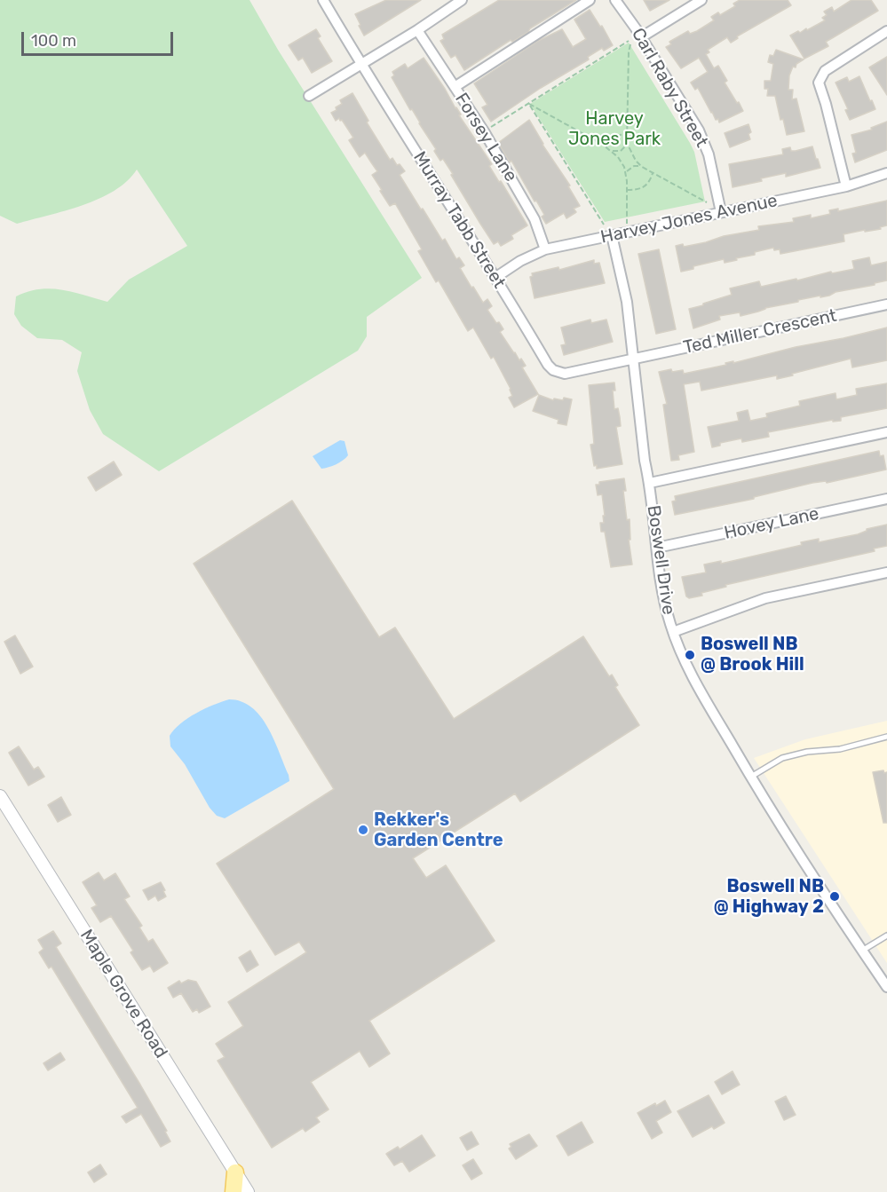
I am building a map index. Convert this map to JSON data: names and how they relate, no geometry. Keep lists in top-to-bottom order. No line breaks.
{"streets":{"street":["Carl Raby Street","Forsey Lane","Harvey Jones Avenue","Murray Tabb Street","Ted Miller Crescent","Hovey Lane","Boswell Drive","Maple Grove Road"]},"crossings":[["Carl Raby Street","Harvey Jones Avenue"],["Forsey Lane","Harvey Jones Avenue"],["Harvey Jones Avenue","Murray Tabb Street"],["Harvey Jones Avenue","Boswell Drive"],["Murray Tabb Street","Ted Miller Crescent"],["Murray Tabb Street","Boswell Drive"],["Ted Miller Crescent","Boswell Drive"],["Hovey Lane","Boswell Drive"]],"parks":["Harvey Jones Park"],"places":["Boswell NB @ Brook Hill","Rekker's Garden Centre","Boswell NB @ Highway 2"],"scale_bar":"100 m"}
